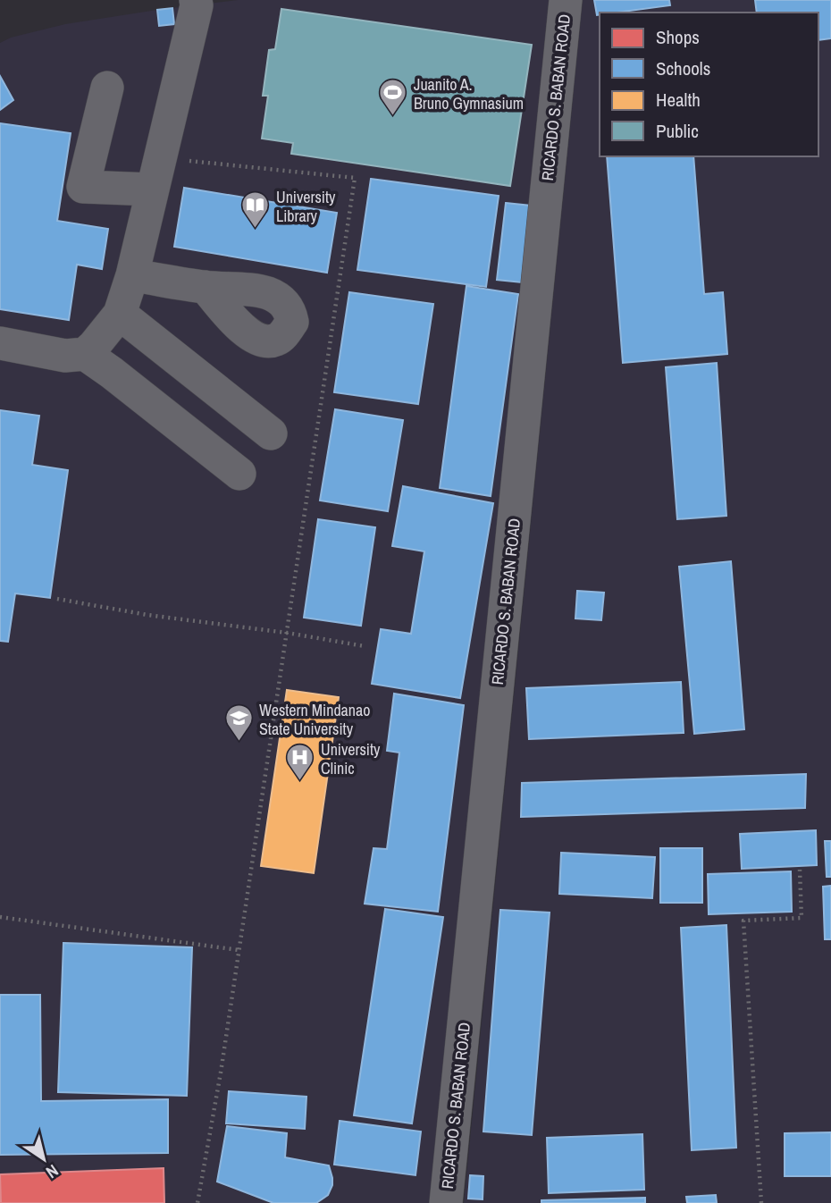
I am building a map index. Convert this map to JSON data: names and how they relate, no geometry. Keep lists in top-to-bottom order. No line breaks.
{"streets":{"street":["RICARDO S. BABAN ROAD"]},"places":{"sports":["Juanito A. Bruno Gymnasium"],"library":["University Library"],"school or university":["Western Mindanao State University"],"hospital":["University Clinic"]},"legend":["Shops","Schools","Health","Public"],"north":"bottom right"}
